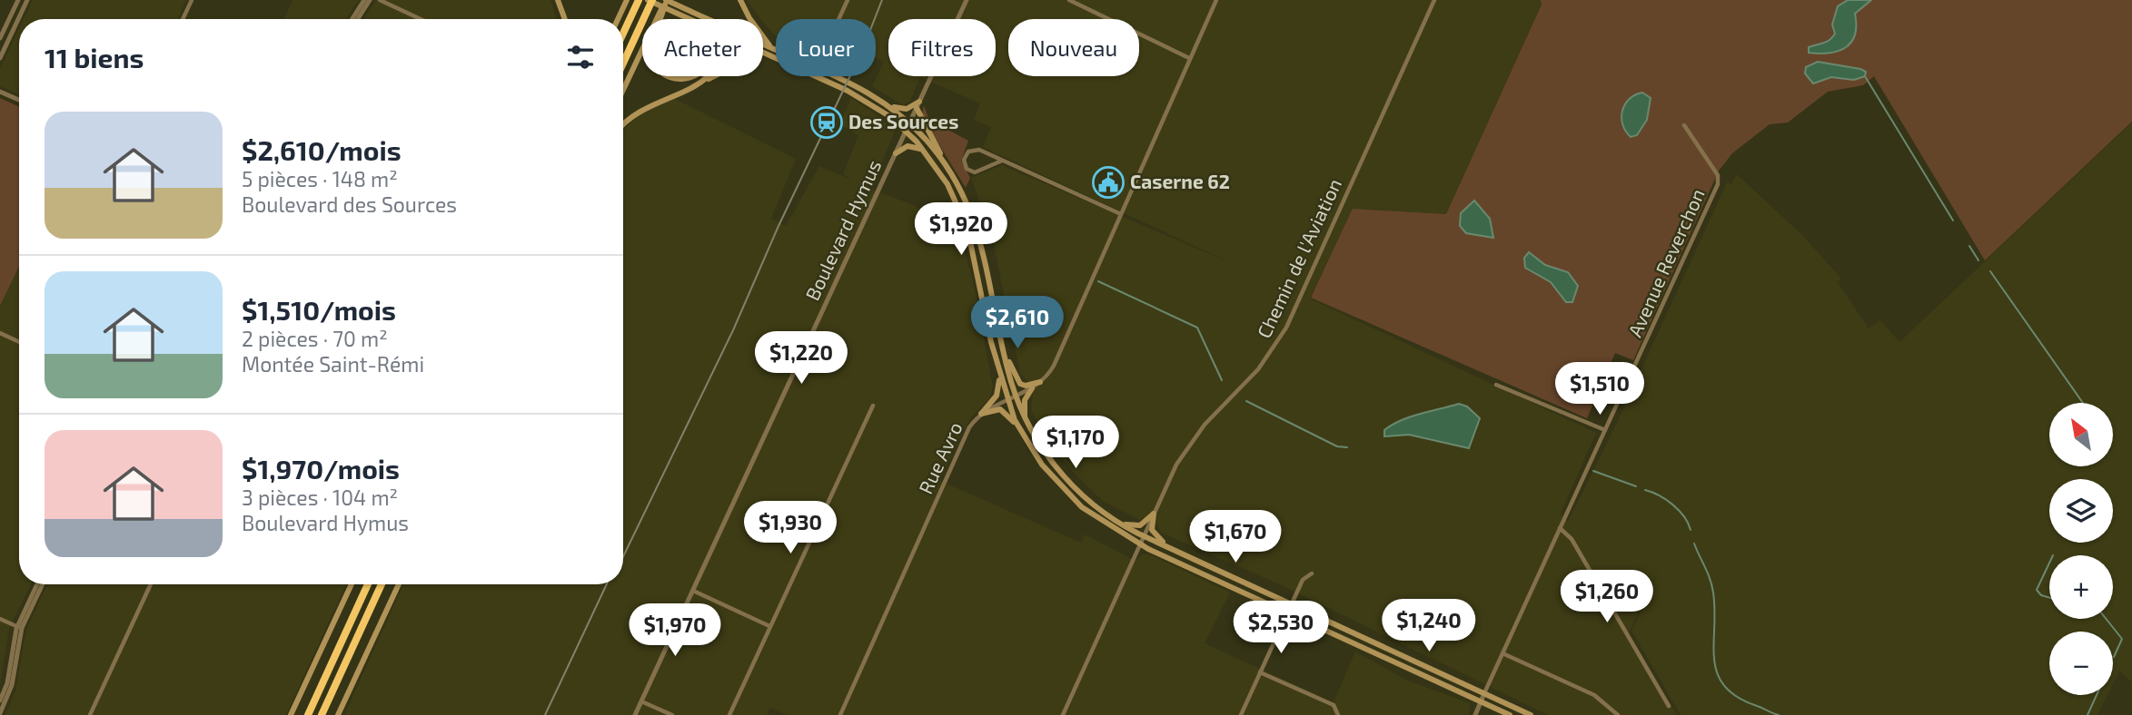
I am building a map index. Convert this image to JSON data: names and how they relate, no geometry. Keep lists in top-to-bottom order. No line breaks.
{"streets":{"street":["Boulevard Hymus","Chemin de l'Aviation","Avenue Reverchon","Rue Avro"]},"places":{"station":["Des Sources"],"public building":["Caserne 62"]},"north":"top left","page":{"chip":["Acheter","Louer","Filtres","Nouveau"],"heading":"11 biens","list":[{"name":"$2,610/mois","note":"5 pièces · 148 m² · Boulevard des Sources"},{"name":"$1,510/mois","note":"2 pièces · 70 m² · Montée Saint-Rémi"},{"name":"$1,970/mois","note":"3 pièces · 104 m² · Boulevard Hymus"}],"price":["$1,920","$2,610","$1,220","$1,510","$1,170","$1,930","$1,670","$1,260","$1,240","$2,530","$1,970"],"map_buttons":["+","−"]}}
